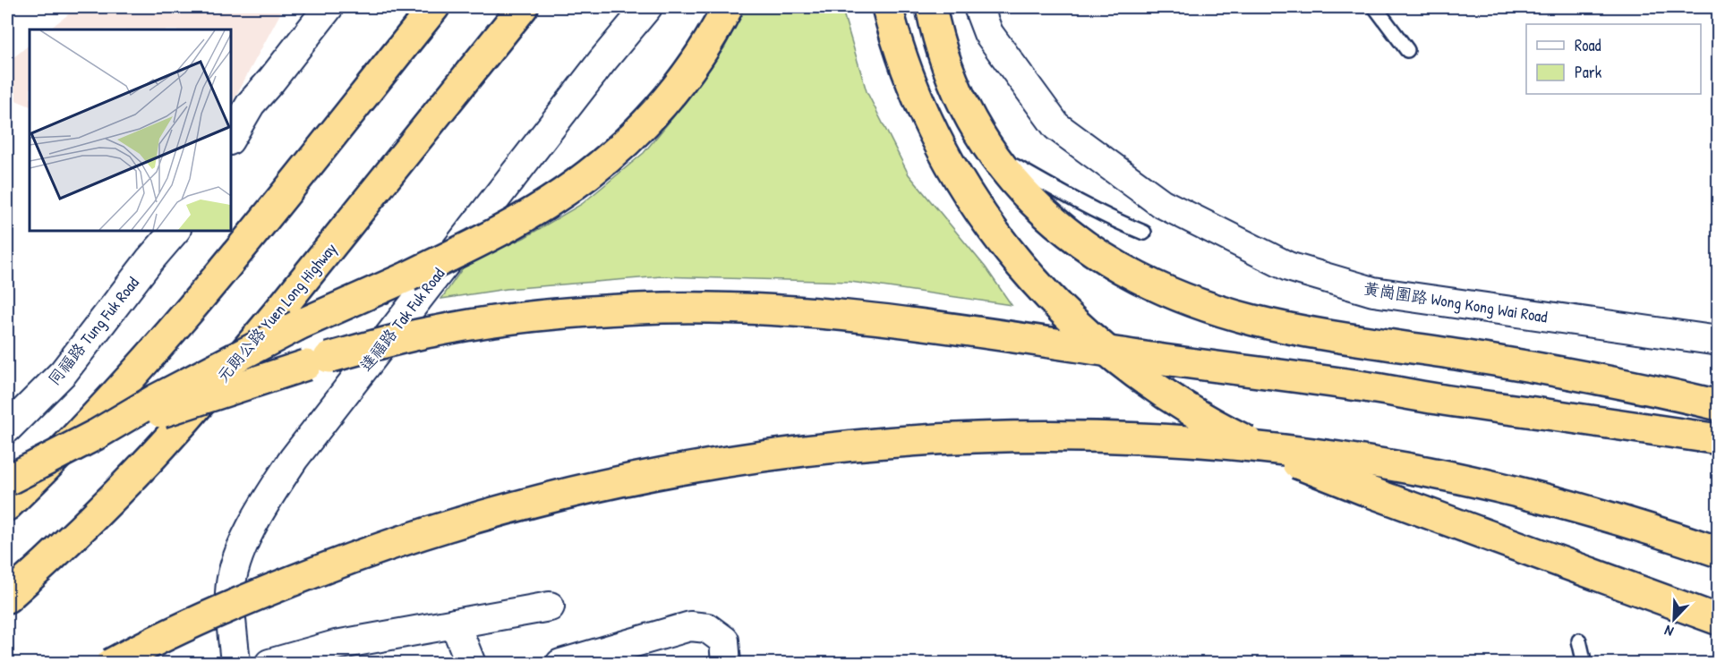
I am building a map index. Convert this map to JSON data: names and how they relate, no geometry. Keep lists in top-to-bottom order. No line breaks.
{"streets":{"highway":["元朗公路 Yuen Long Highway"],"street":["黃崗圍路 Wong Kong Wai Road","達福路 Tak Fuk Road","同福路 Tung Fuk Road"]},"legend":["Road","Park"],"north":"bottom left"}
